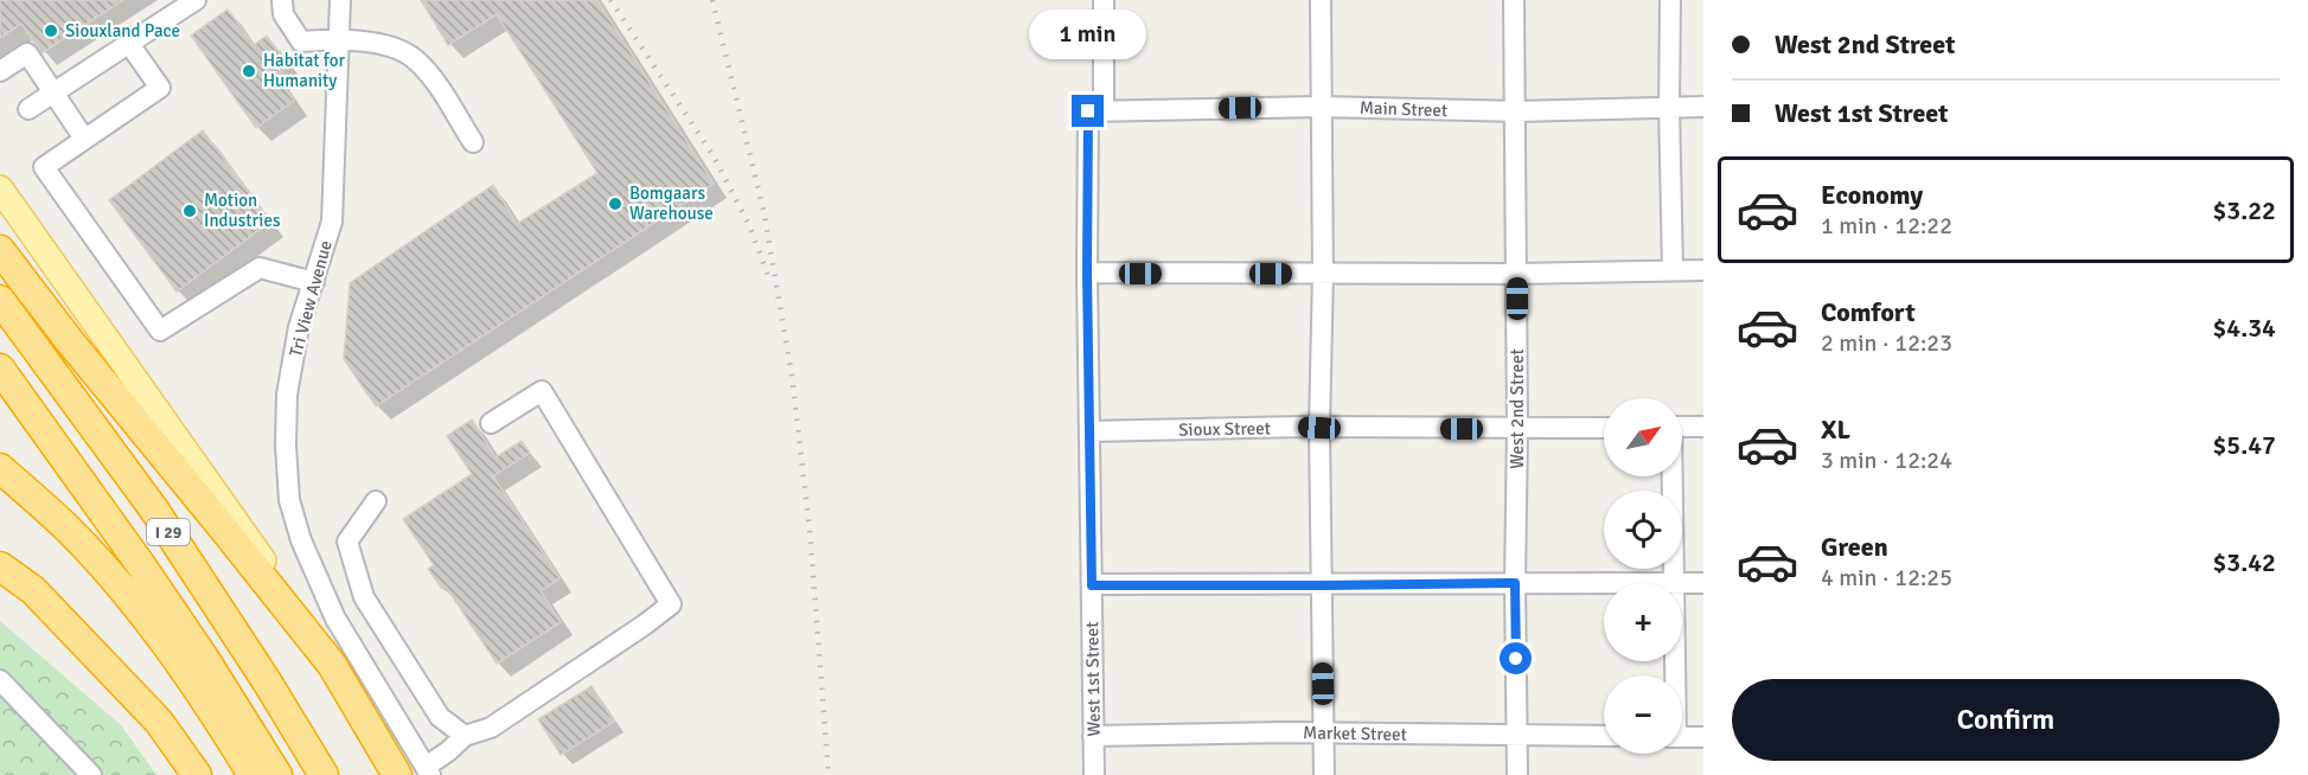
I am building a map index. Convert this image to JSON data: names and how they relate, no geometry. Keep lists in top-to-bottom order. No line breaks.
{"streets":{"highway":["I 29"],"street":["Main Street","Tri View Avenue","West 2nd Street","Sioux Street","West 1st Street","Market Street"]},"crossings":[["Main Street","West 2nd Street"],["Main Street","West 1st Street"],["West 2nd Street","Sioux Street"],["West 2nd Street","Market Street"],["Sioux Street","West 1st Street"],["West 1st Street","Market Street"]],"places":["Siouxland Pace","Habitat for Humanity","Bomgaars Warehouse","Motion Industries"],"north":"top right","page":{"banner":["West 2nd Street","West 1st Street"],"bubble":"1 min","list":[{"name":"Economy","note":"1 min · 12:22","value":"$3.22"},{"name":"Comfort","note":"2 min · 12:23","value":"$4.34"},{"name":"XL","note":"3 min · 12:24","value":"$5.47"},{"name":"Green","note":"4 min · 12:25","value":"$3.42"}],"map_buttons":["+","−"],"buttons":"Confirm"}}
